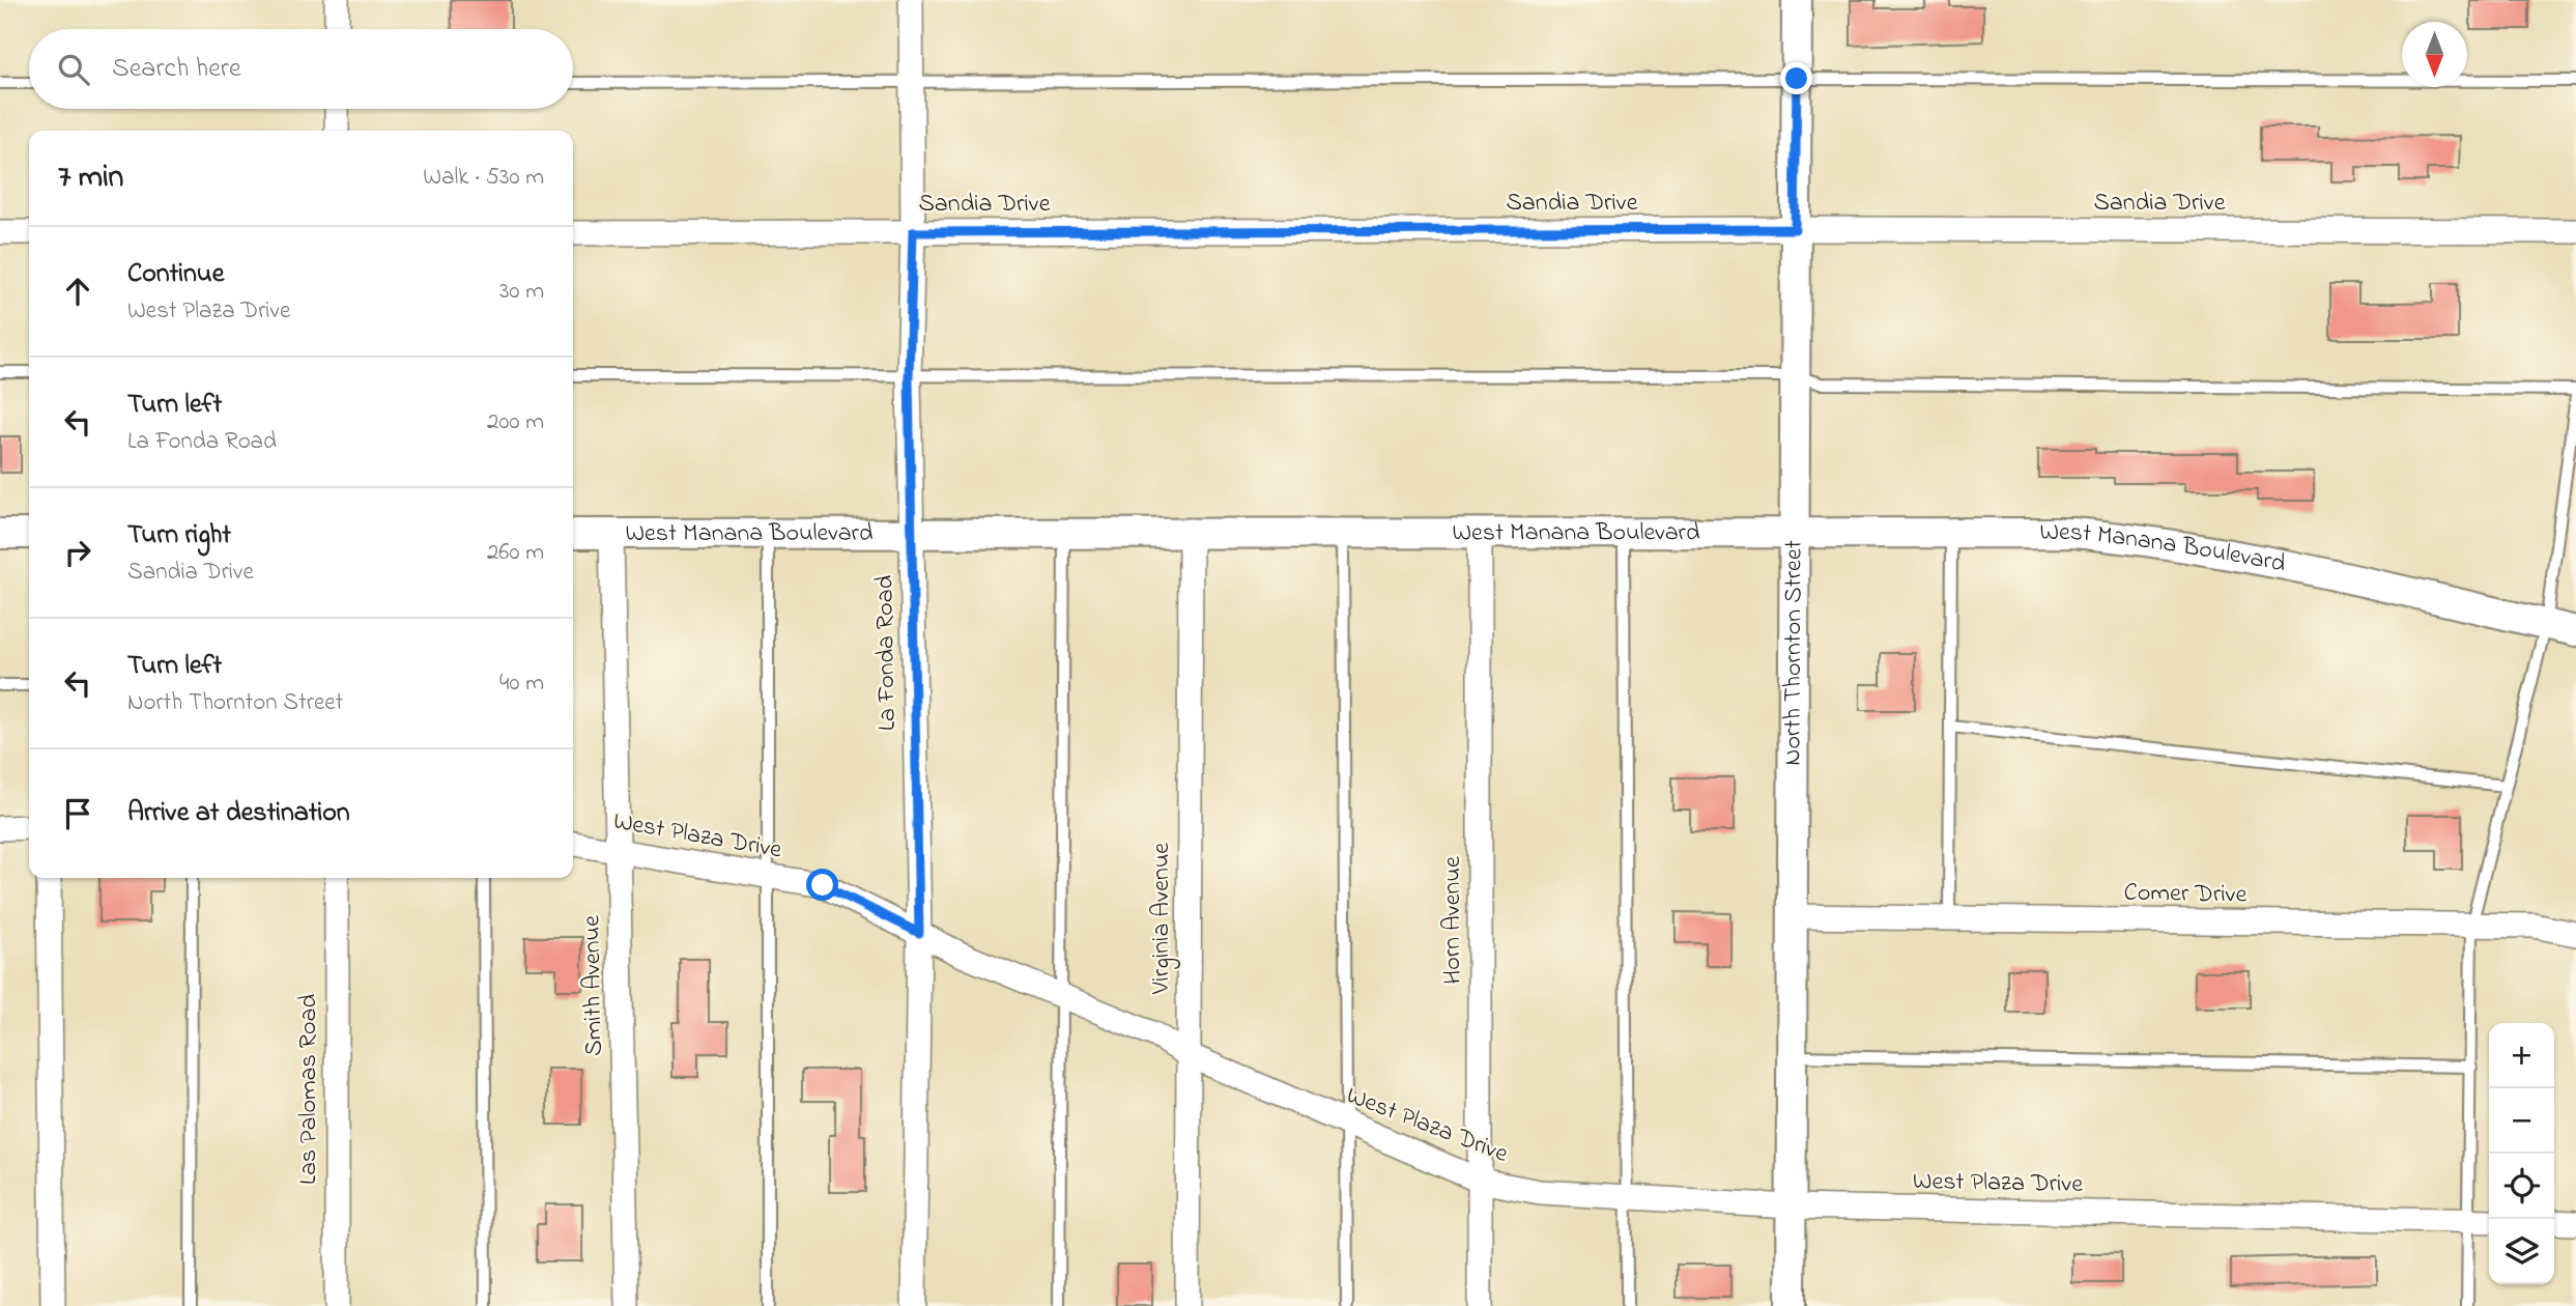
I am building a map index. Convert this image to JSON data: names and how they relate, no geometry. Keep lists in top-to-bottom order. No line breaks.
{"streets":{"street":["Sandia Drive","West Manana Boulevard","La Fonda Road","North Thornton Street","West Plaza Drive","Comer Drive","Virginia Avenue","Horn Avenue","Smith Avenue","Las Palomas Road"]},"crossings":[["Sandia Drive","La Fonda Road"],["Sandia Drive","North Thornton Street"],["West Manana Boulevard","La Fonda Road"],["West Manana Boulevard","North Thornton Street"],["West Manana Boulevard","Virginia Avenue"],["West Manana Boulevard","Horn Avenue"],["West Manana Boulevard","Smith Avenue"],["La Fonda Road","West Plaza Drive"],["North Thornton Street","West Plaza Drive"],["North Thornton Street","Comer Drive"],["West Plaza Drive","Virginia Avenue"],["West Plaza Drive","Horn Avenue"],["West Plaza Drive","Smith Avenue"]],"north":"bottom","page":{"search":"Search here","heading":["7 min","Walk · 530 m"],"list":[["Continue","West Plaza Drive","30 m"],["Turn left","La Fonda Road","200 m"],["Turn right","Sandia Drive","260 m"],["Turn left","North Thornton Street","40 m"],"Arrive at destination"],"map_buttons":["+","−"]}}
